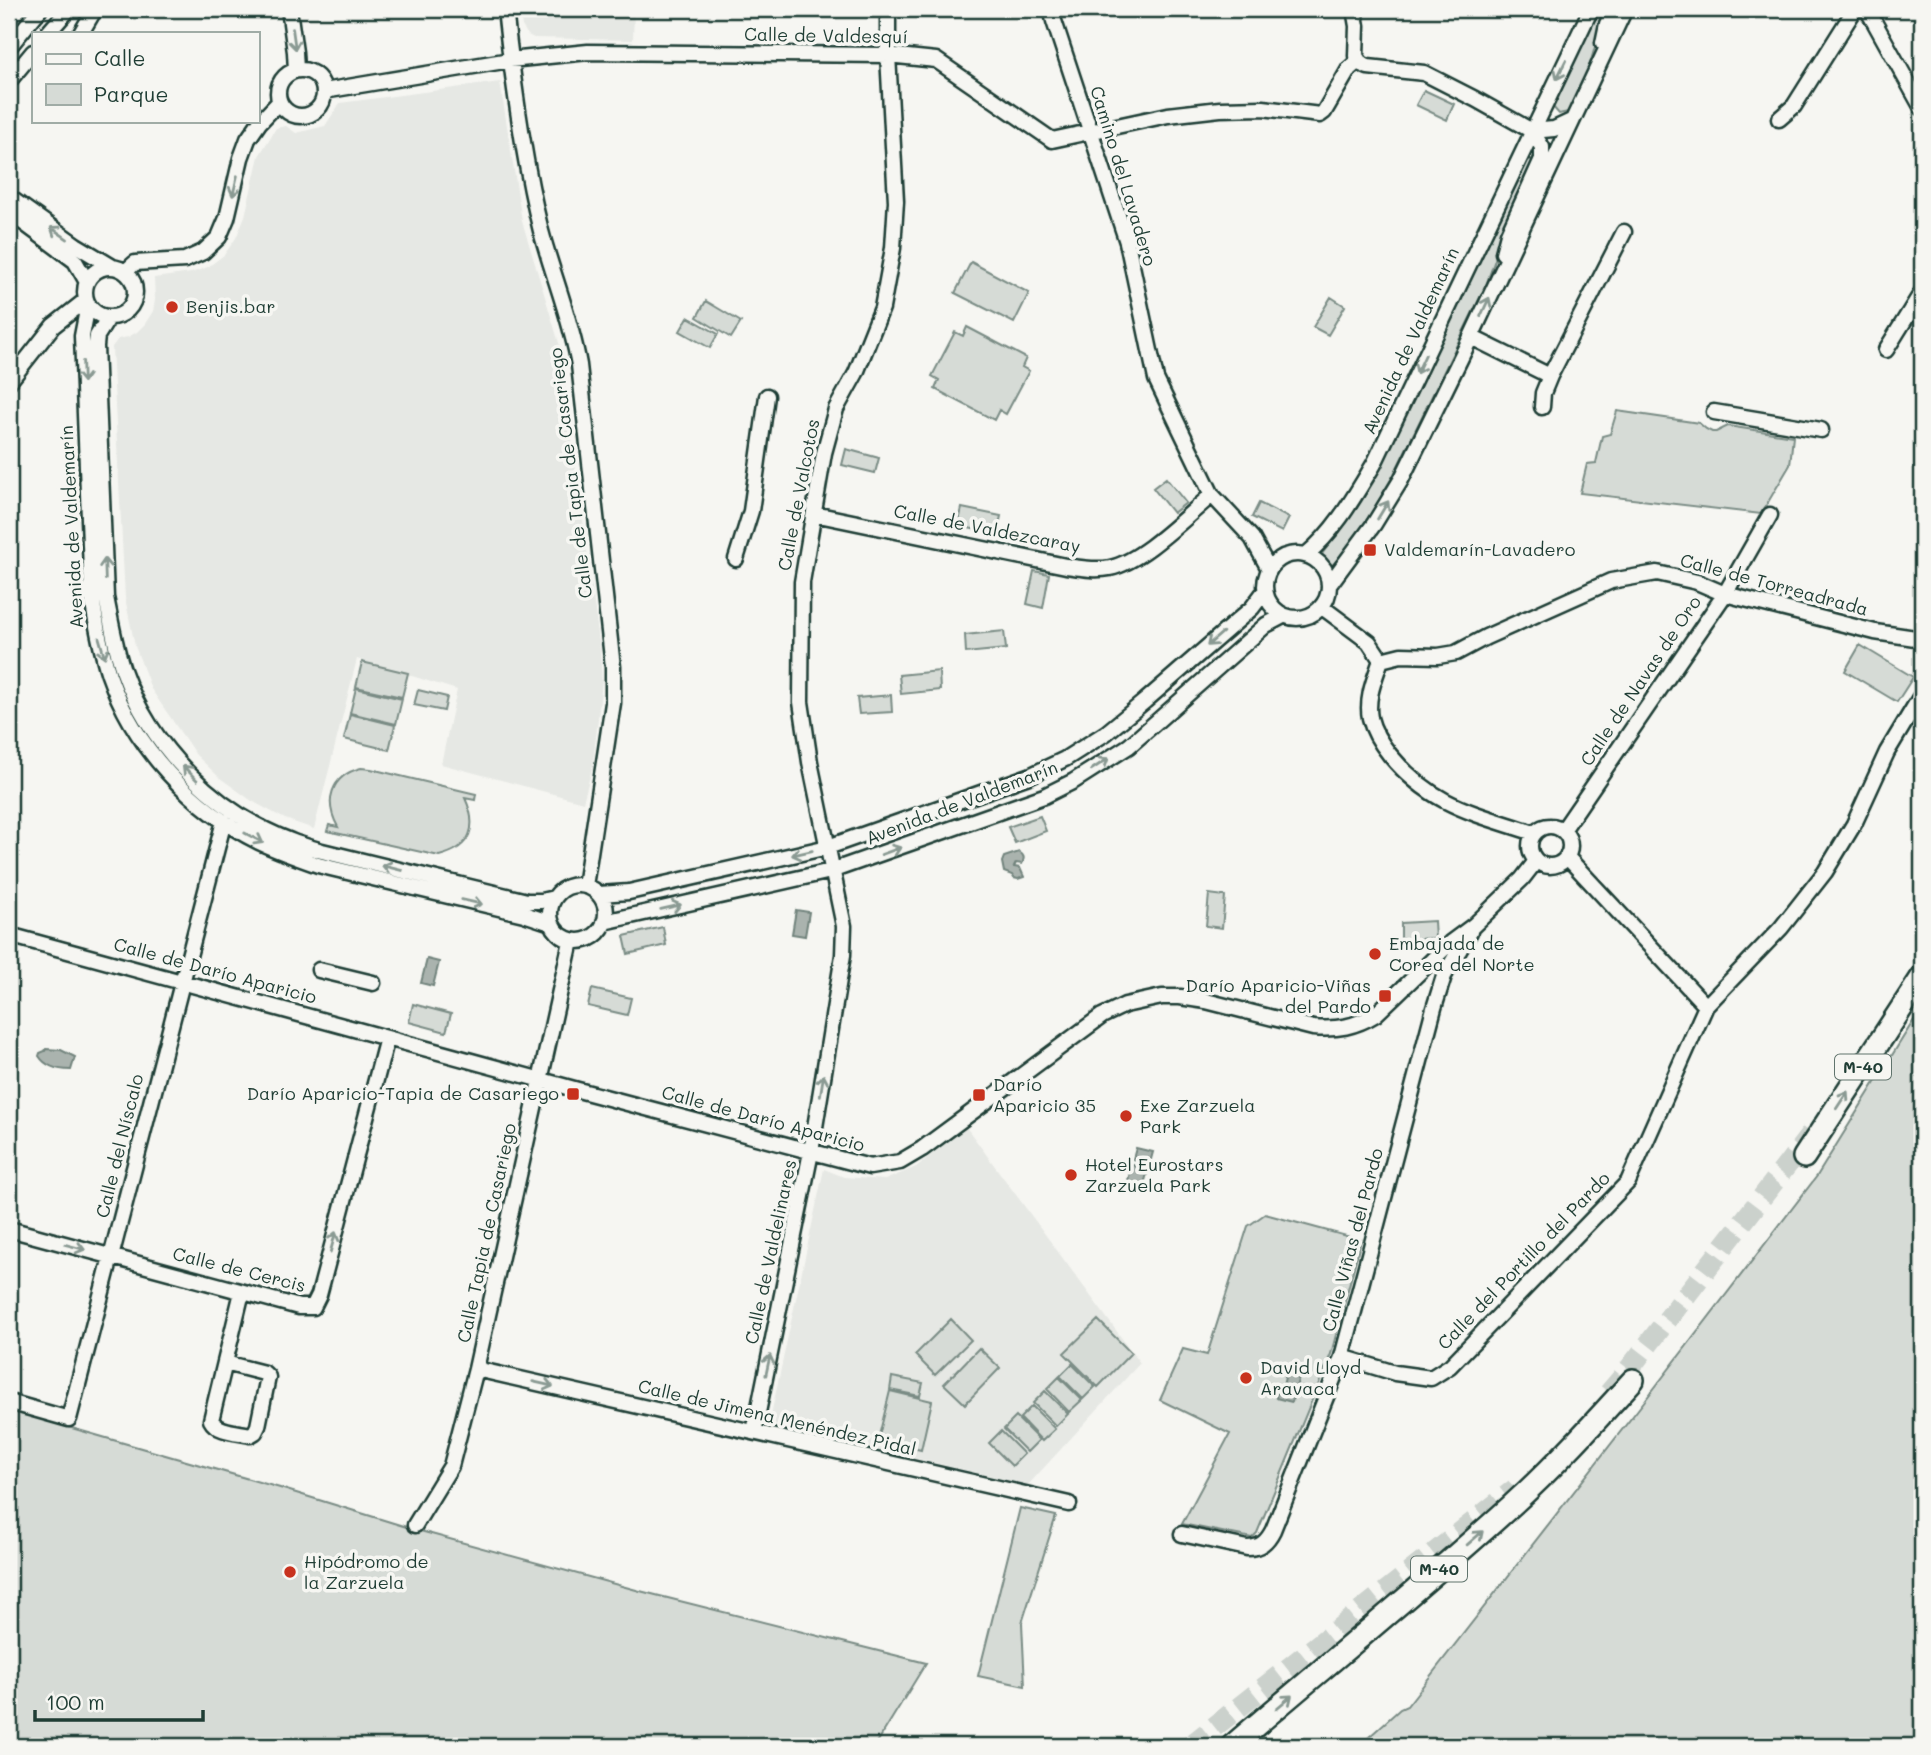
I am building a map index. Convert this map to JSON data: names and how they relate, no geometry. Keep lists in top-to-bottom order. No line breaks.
{"streets":{"highway":["M-40"],"street":["Calle de Valdesquí","Camino del Lavadero","Avenida de Valdemarín","Calle de Tapia de Casariego","Calle de Valcotos","Calle de Valdezcaray","Calle de Torreadrada","Calle de Navas de Oro","Calle de Darío Aparicio","Calle del Níscalo","Calle Tapia de Casariego","Calle Viñas del Pardo","Calle de Valdelinares","Calle del Portillo del Pardo","Calle de Cercis","Calle de Jimena Menéndez Pidal"]},"crossings":[["Calle de Valdesquí","Camino del Lavadero"],["Calle de Valdesquí","Calle de Tapia de Casariego"],["Calle de Valdesquí","Calle de Valcotos"],["Camino del Lavadero","Avenida de Valdemarín"],["Camino del Lavadero","Calle de Valdezcaray"],["Avenida de Valdemarín","Calle de Tapia de Casariego"],["Avenida de Valdemarín","Calle de Valcotos"],["Avenida de Valdemarín","Calle del Níscalo"],["Avenida de Valdemarín","Calle Tapia de Casariego"],["Avenida de Valdemarín","Calle de Valdelinares"],["Calle de Tapia de Casariego","Calle Tapia de Casariego"],["Calle de Valcotos","Calle de Valdezcaray"],["Calle de Valcotos","Calle de Valdelinares"],["Calle de Torreadrada","Calle de Navas de Oro"],["Calle de Navas de Oro","Calle de Darío Aparicio"],["Calle de Darío Aparicio","Calle del Níscalo"],["Calle de Darío Aparicio","Calle Tapia de Casariego"],["Calle de Darío Aparicio","Calle Viñas del Pardo"],["Calle de Darío Aparicio","Calle de Valdelinares"],["Calle de Darío Aparicio","Calle de Cercis"],["Calle del Níscalo","Calle de Cercis"],["Calle Tapia de Casariego","Calle de Jimena Menéndez Pidal"],["Calle Viñas del Pardo","Calle del Portillo del Pardo"],["Calle de Valdelinares","Calle de Jimena Menéndez Pidal"]],"one_way":["Calle de Valdelinares","Calle de Jimena Menéndez Pidal"],"places":{"other":["Benjis.bar","Embajada de Corea del Norte","Exe Zarzuela Park","Hotel Eurostars Zarzuela Park","David Lloyd Aravaca","Hipódromo de la Zarzuela"],"transit":["Valdemarín-Lavadero","Darío Aparicio-Viñas del Pardo","Darío Aparicio-Tapia de Casariego","Darío Aparicio 35"]},"legend":["Calle","Parque"],"scale_bar":"100 m"}
